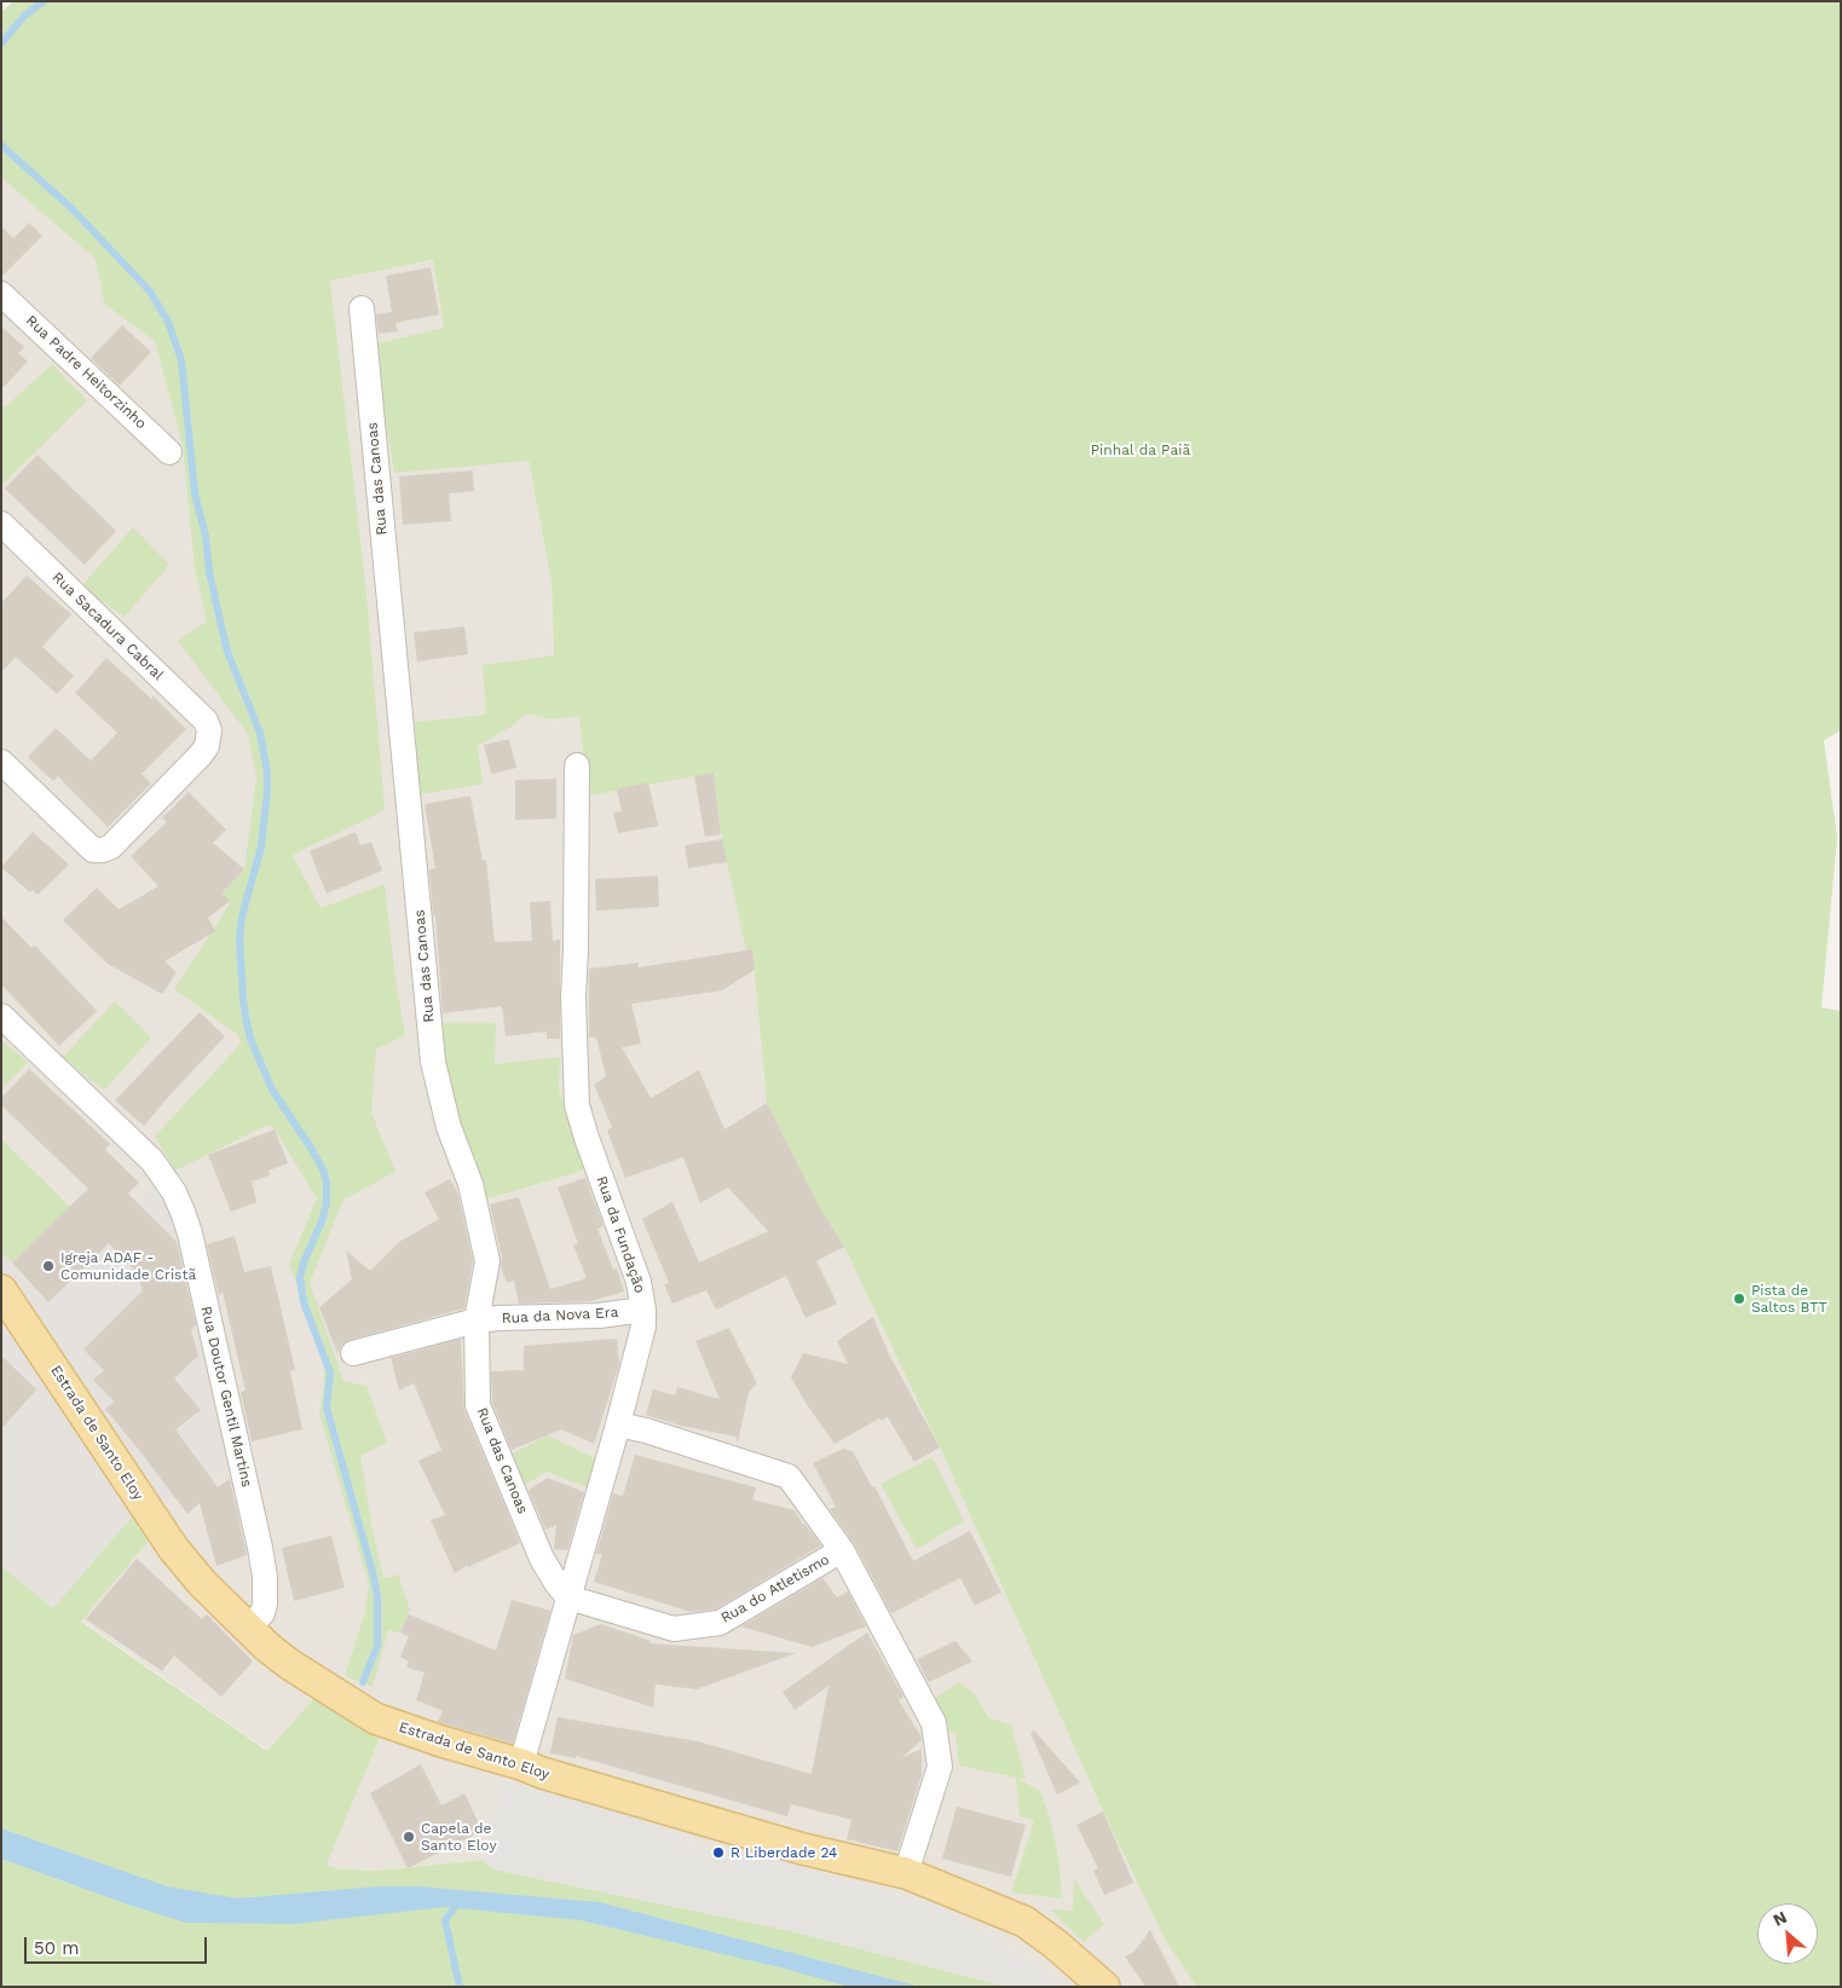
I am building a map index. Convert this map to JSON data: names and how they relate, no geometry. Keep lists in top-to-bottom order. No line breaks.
{"streets":{"main road":["Estrada de Santo Eloy"],"street":["Rua Padre Heitorzinho","Rua das Canoas","Rua Sacadura Cabral","Rua da Fundação","Rua da Nova Era","Rua Doutor Gentil Martins","Rua do Atletismo"]},"crossings":[["Rua das Canoas","Rua da Fundação"],["Rua das Canoas","Rua da Nova Era"],["Rua das Canoas","Rua do Atletismo"],["Rua da Fundação","Rua da Nova Era"],["Rua da Fundação","Estrada de Santo Eloy"],["Rua da Fundação","Rua do Atletismo"],["Rua Doutor Gentil Martins","Estrada de Santo Eloy"]],"parks":["Pinhal da Paiã"],"places":["Igreja ADAF - Comunidade Cristã","Pista de Saltos BTT","Capela de Santo Eloy","R Liberdade 24"],"scale_bar":"50 m","north":"top left"}
